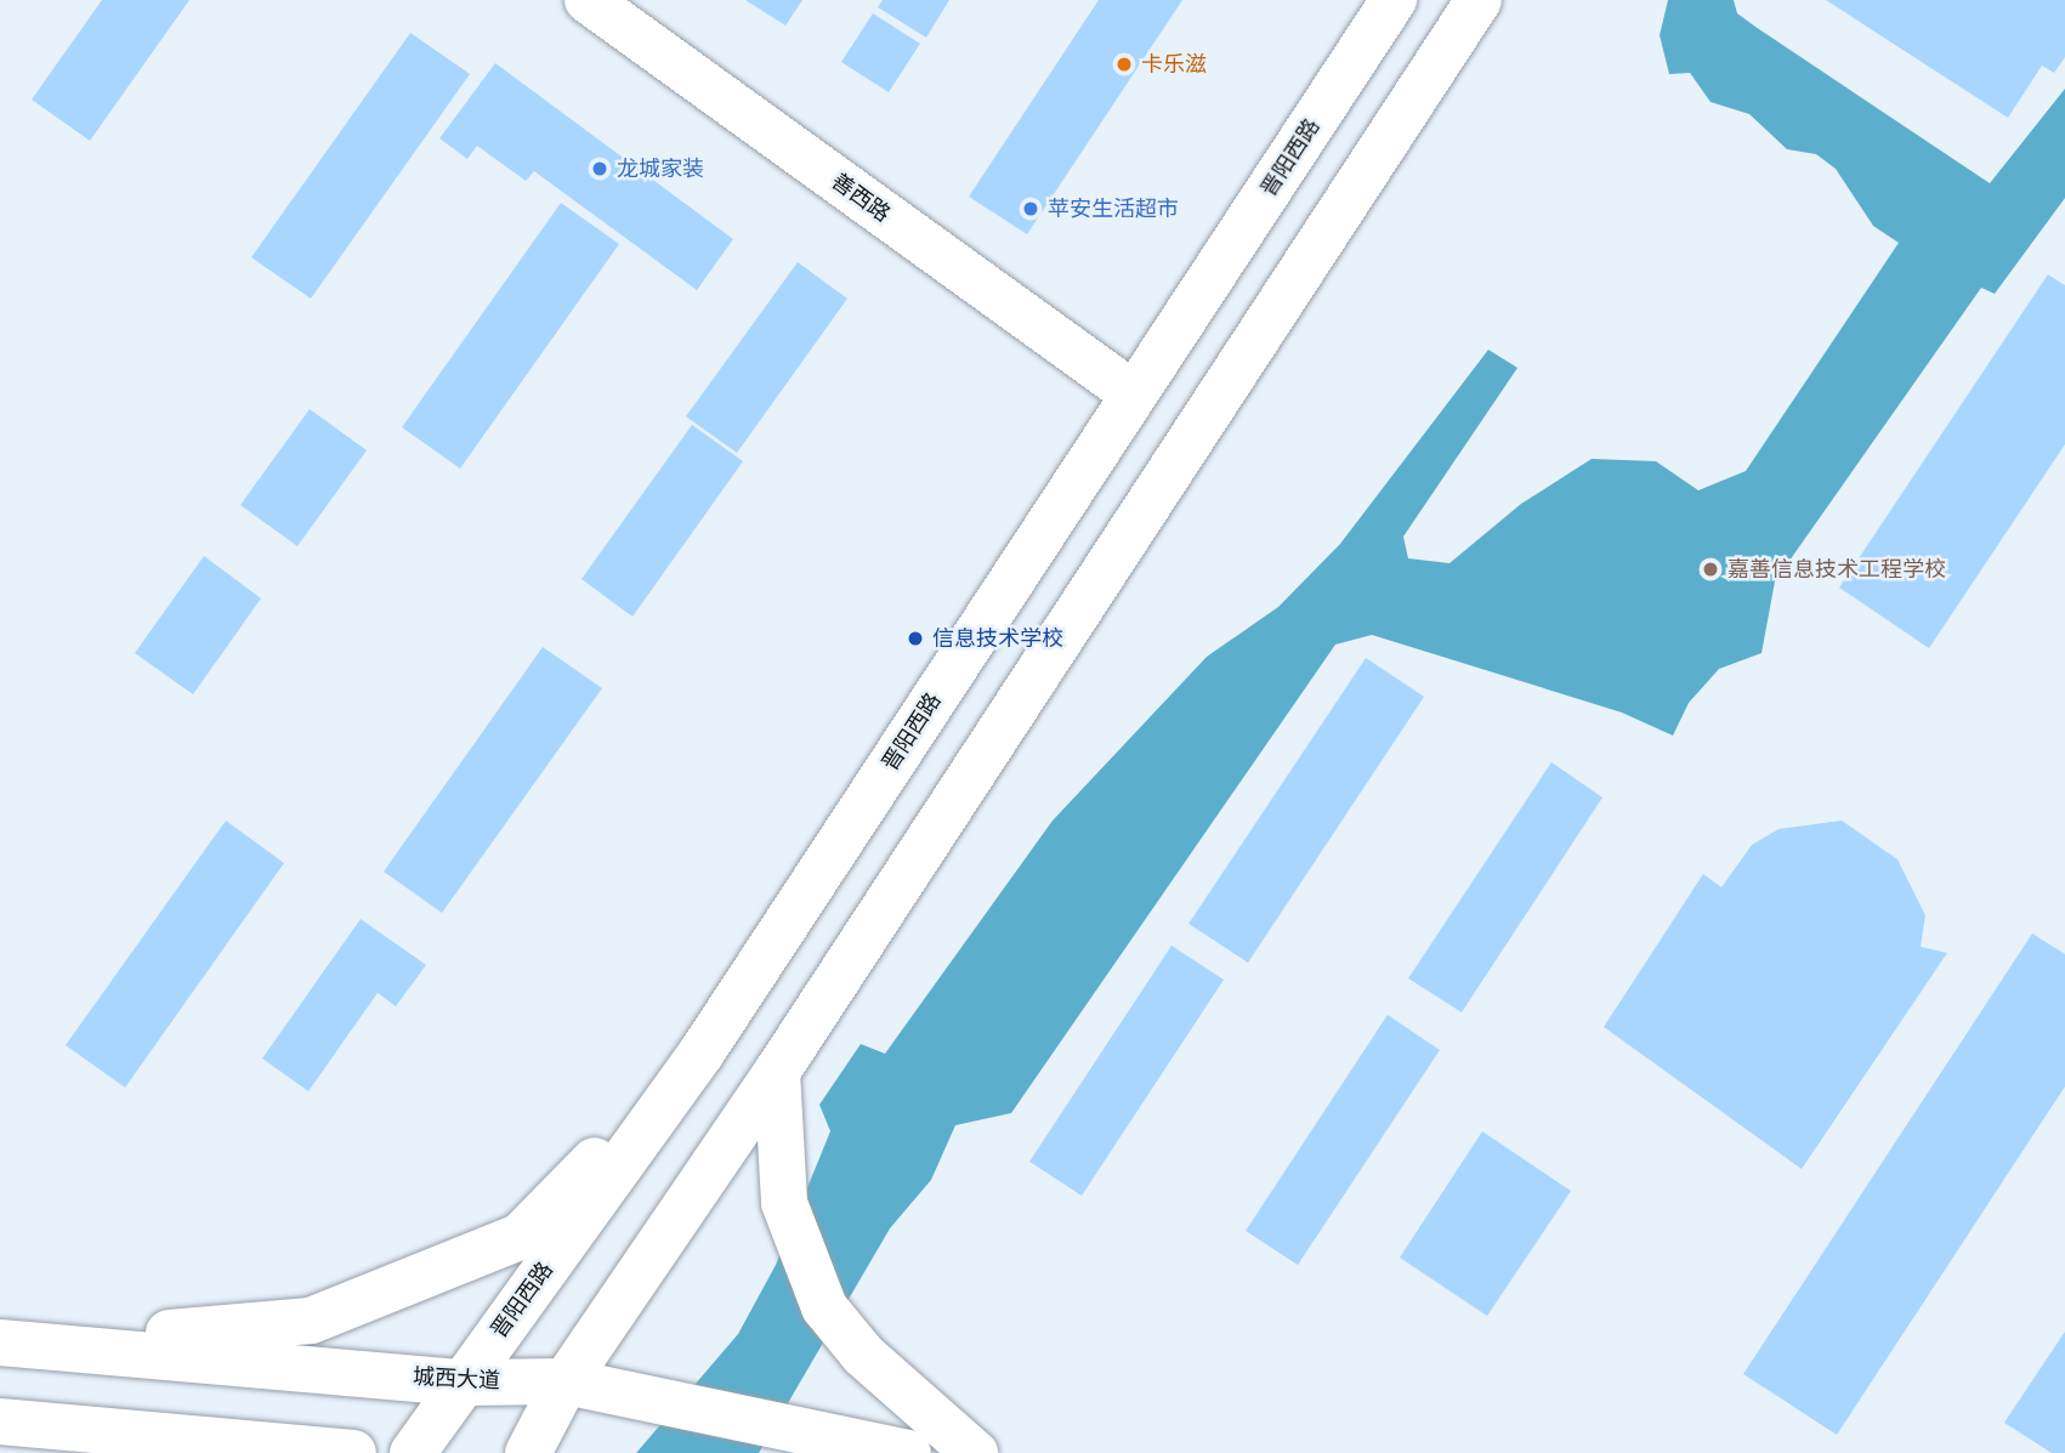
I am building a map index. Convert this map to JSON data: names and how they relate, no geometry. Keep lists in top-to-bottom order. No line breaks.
{"streets":{"main road":["晋阳西路","善西路","城西大道"]},"crossings":[["晋阳西路","善西路"],["晋阳西路","城西大道"]],"places":["卡乐滋","龙城家装","苹安生活超市","嘉善信息技术工程学校","信息技术学校"]}
